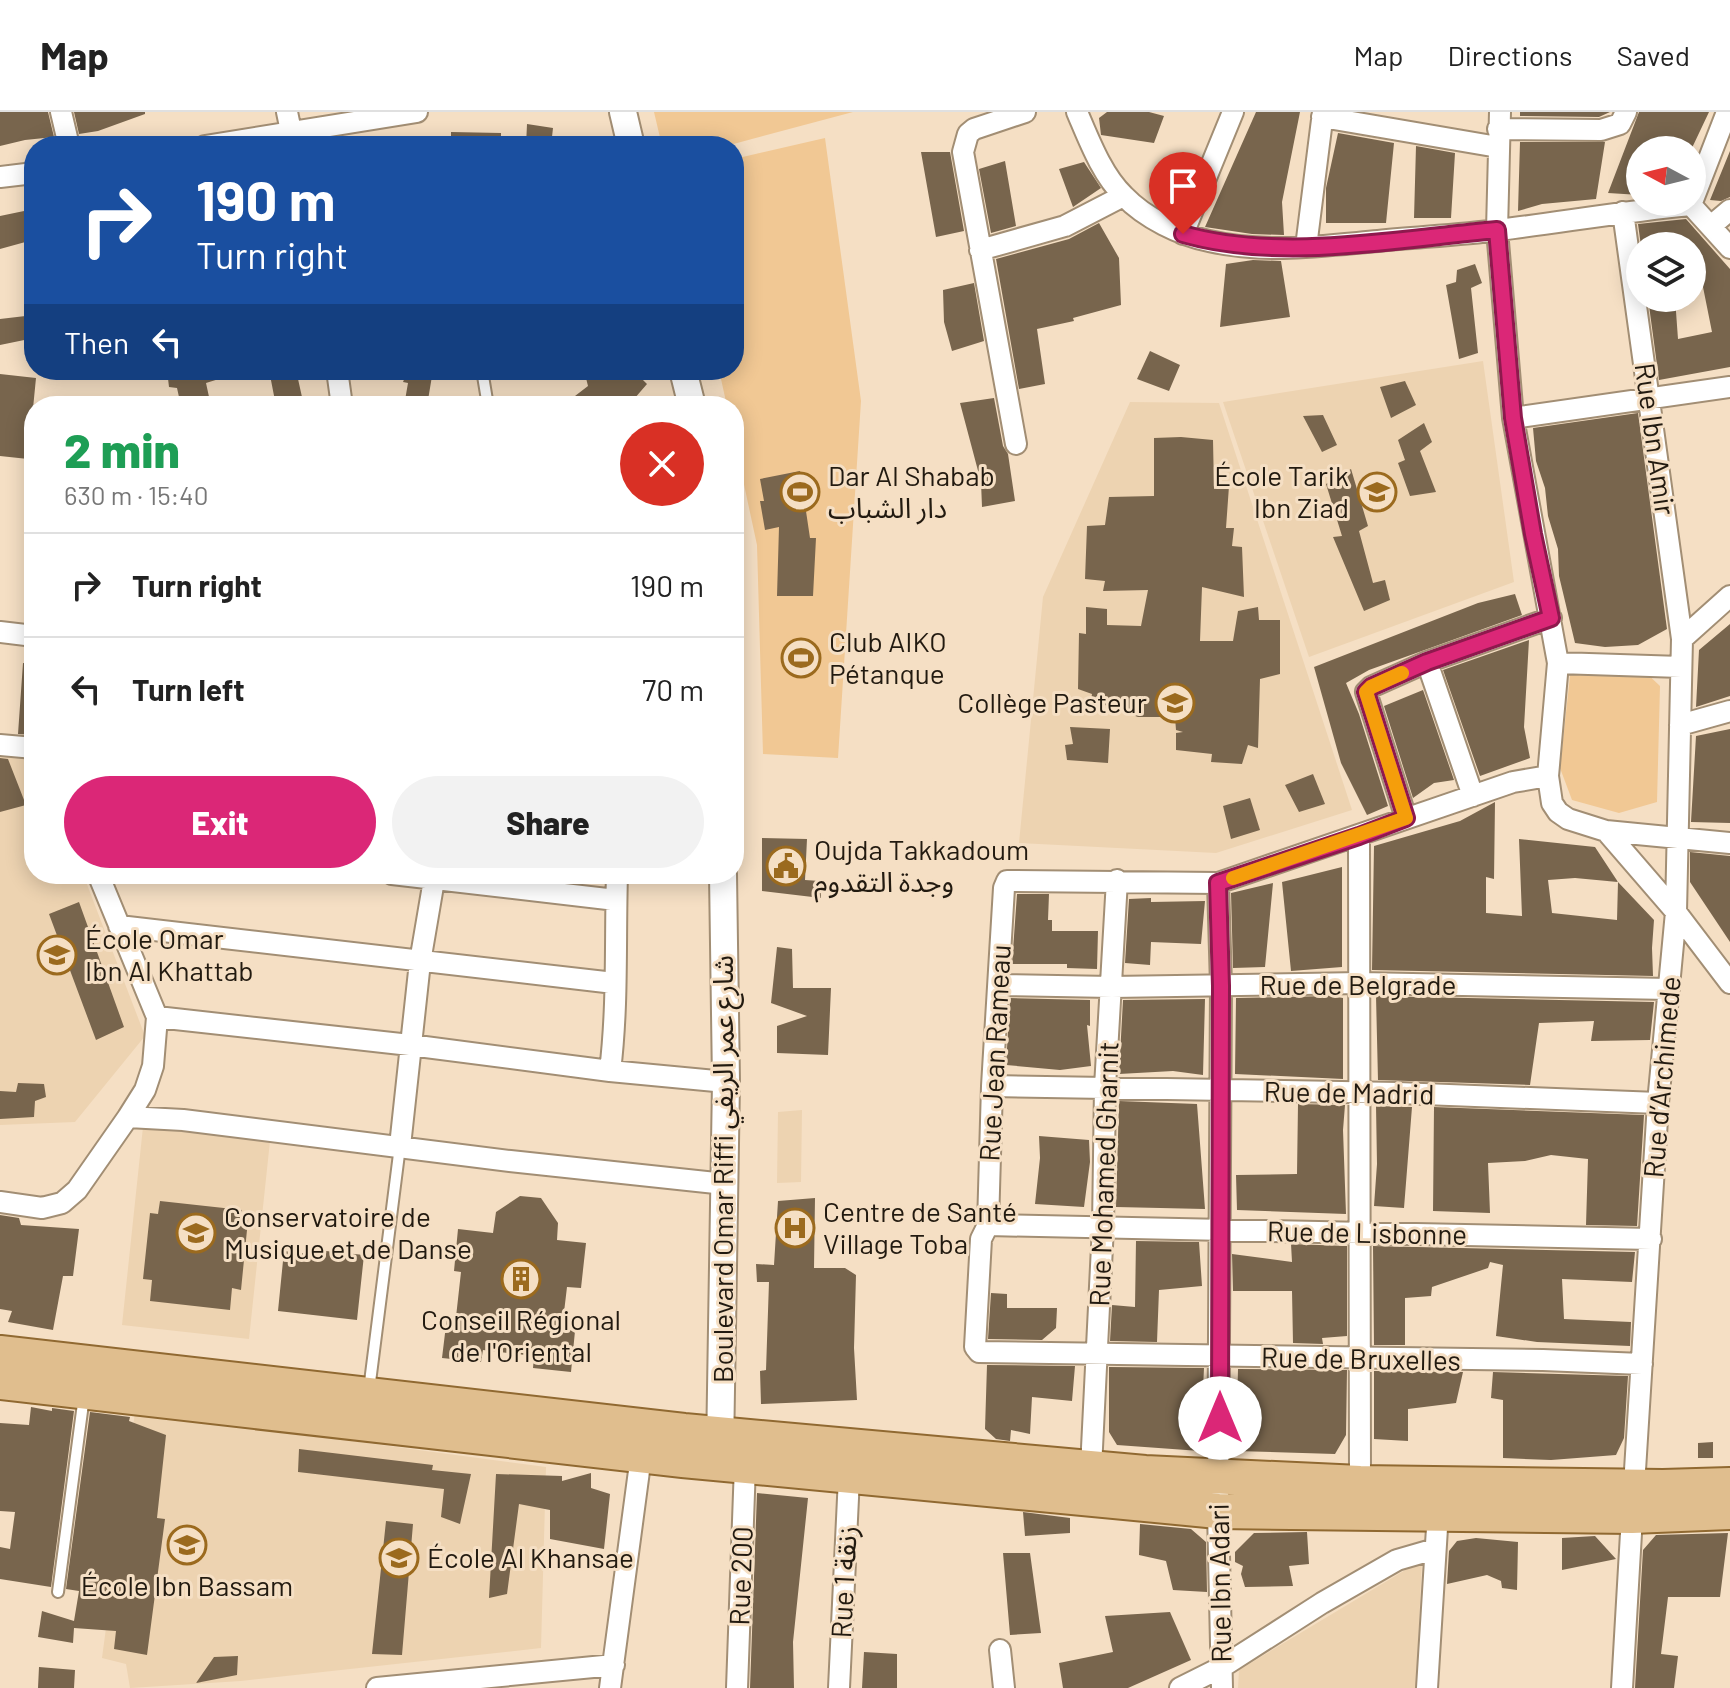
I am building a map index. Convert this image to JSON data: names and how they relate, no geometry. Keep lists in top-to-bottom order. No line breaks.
{"streets":{"street":["Rue Ibn Amir","Rue de Belgrade","Rue Jean Rameau","Rue d’Archimede","Rue de Madrid","Boulevard Omar Riffi شارع عمر الريفي","Rue Mohamed Gharnit","Rue de Lisbonne","Rue de Bruxelles","Rue 200","Rue 1 زنقة","Rue Ibn Adari"]},"crossings":[["Rue Ibn Amir","Rue d’Archimede"],["Rue de Belgrade","Rue Jean Rameau"],["Rue de Belgrade","Rue d’Archimede"],["Rue de Belgrade","Rue Mohamed Gharnit"],["Rue de Belgrade","Rue Ibn Adari"],["Rue Jean Rameau","Rue de Madrid"],["Rue Jean Rameau","Rue Mohamed Gharnit"],["Rue Jean Rameau","Rue de Lisbonne"],["Rue Jean Rameau","Rue de Bruxelles"],["Rue d’Archimede","Rue de Madrid"],["Rue d’Archimede","Rue de Lisbonne"],["Rue d’Archimede","Rue de Bruxelles"],["Rue de Madrid","Rue Mohamed Gharnit"],["Rue de Madrid","Rue Ibn Adari"],["Boulevard Omar Riffi شارع عمر الريفي","Rue 200"],["Rue Mohamed Gharnit","Rue de Lisbonne"],["Rue Mohamed Gharnit","Rue de Bruxelles"],["Rue de Lisbonne","Rue Ibn Adari"],["Rue de Bruxelles","Rue Ibn Adari"]],"places":{"sports":["Dar Al Shabab دار الشباب","Club AIKO Pétanque"],"school or university":["École Tarik Ibn Ziad","Collège Pasteur","École Omar Ibn Al Khattab","Conservatoire de Musique et de Danse","École Ibn Bassam","École Al Khansae"],"public building":["Oujda Takkadoum وجدة التقدوم"],"hospital":["Centre de Santé Village Toba"],"building":["Conseil Régional de l'Oriental"]},"north":"left","page":{"header":"Map","nav":["Map","Directions","Saved"],"turn":["190 m","Turn right"],"then":"Then","heading":["2 min","630 m · 15:40"],"list":[{"name":"Turn right","value":"190 m"},{"name":"Turn left","value":"70 m"}],"buttons":["Exit","Share"]}}
